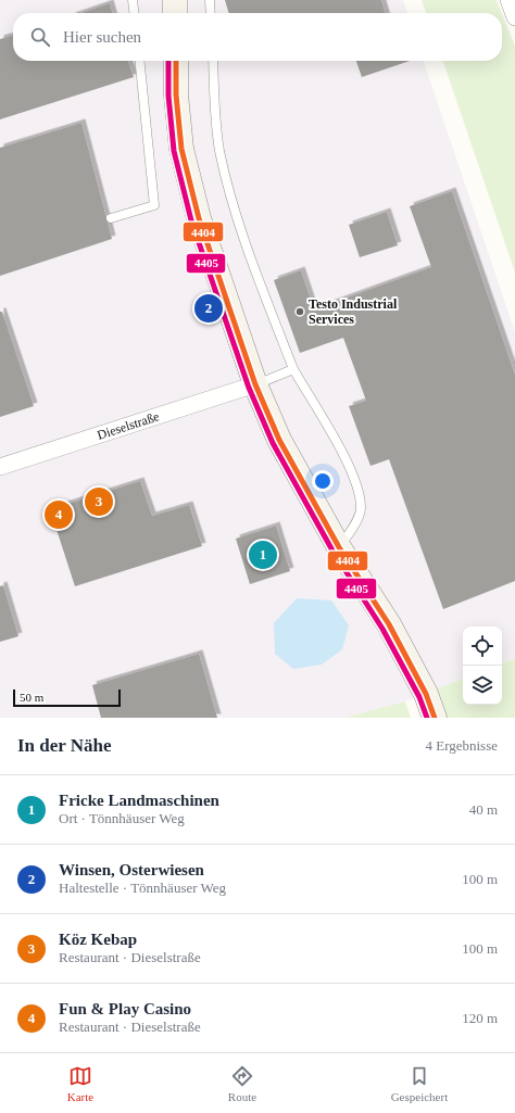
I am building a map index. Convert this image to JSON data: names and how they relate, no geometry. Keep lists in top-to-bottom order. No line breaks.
{"streets":{"street":["Dieselstraße"]},"places":["Testo Industrial Services"],"lines":["transit line 4404","transit line 4405"],"scale_bar":"50 m","page":{"search":"Hier suchen","pins":["2","3","4","1"],"scale":"50 m","heading":["In der Nähe","4 Ergebnisse"],"list":[{"mark":"1","name":"Fricke Landmaschinen","note":"Ort · Tönnhäuser Weg","value":"40 m"},{"mark":"2","name":"Winsen, Osterwiesen","note":"Haltestelle · Tönnhäuser Weg","value":"100 m"},{"mark":"3","name":"Köz Kebap","note":"Restaurant · Dieselstraße","value":"100 m"},{"mark":"4","name":"Fun & Play Casino","note":"Restaurant · Dieselstraße","value":"120 m"}],"nav":["Karte","Route","Gespeichert"]}}
